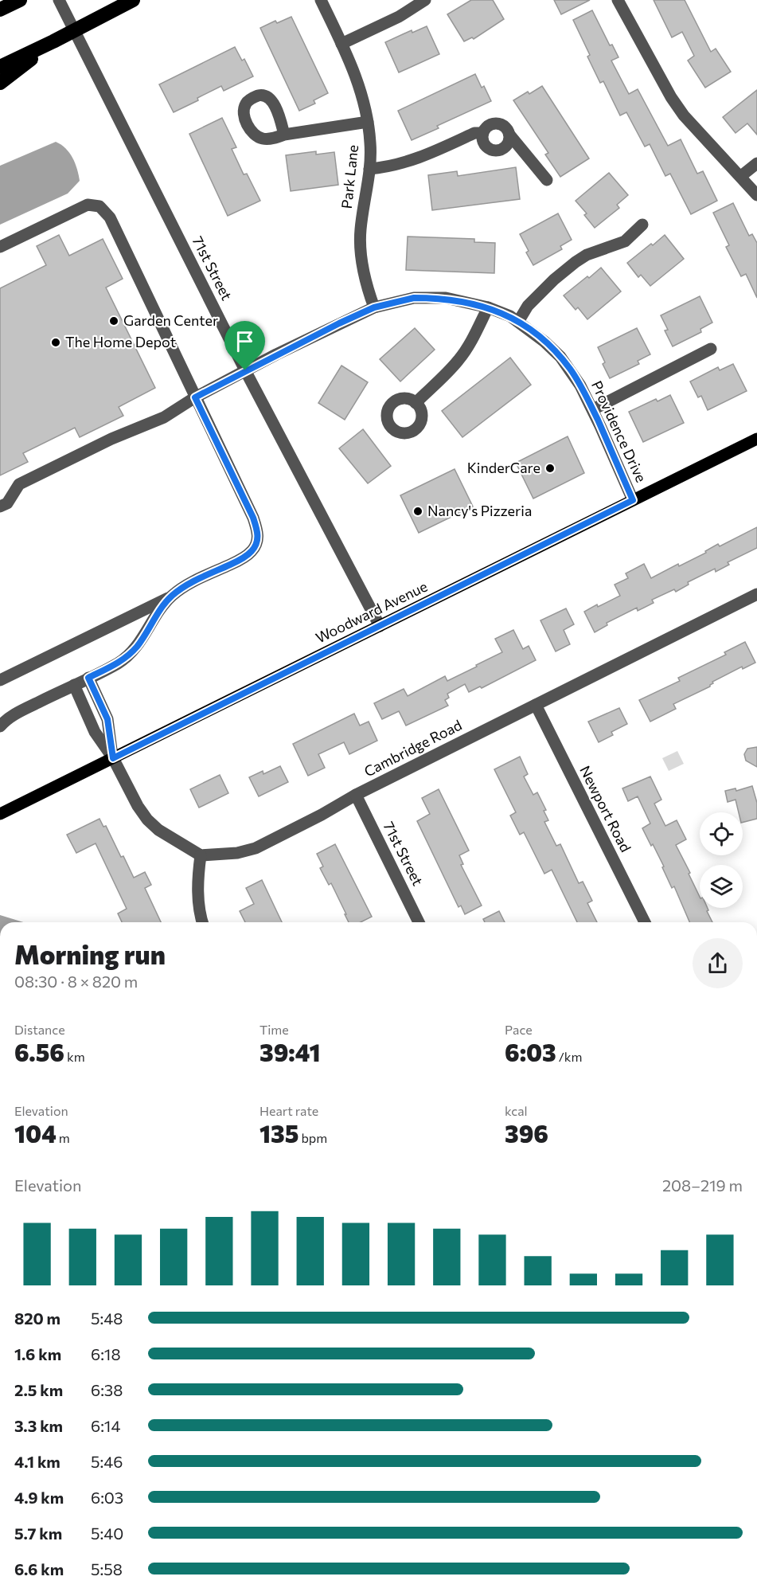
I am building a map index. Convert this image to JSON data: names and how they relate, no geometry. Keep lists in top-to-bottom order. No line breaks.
{"streets":{"main road":["Woodward Avenue"],"street":["Park Lane","71st Street","Providence Drive","Cambridge Road","Newport Road"]},"crossings":[["Park Lane","Providence Drive"],["71st Street","Providence Drive"],["71st Street","Woodward Avenue"],["71st Street","Cambridge Road"],["Providence Drive","Woodward Avenue"],["Cambridge Road","Newport Road"]],"places":["Garden Center","The Home Depot","KinderCare","Nancy's Pizzeria"],"page":{"heading":["Morning run","08:30 · 8 × 820 m"],"stats":[["Distance","6.56 km"],["Time","39:41"],["Pace","6:03 /km"],["Elevation","104 m"],["Heart rate","135 bpm"],["kcal","396"]],"chart":["Elevation","208–219 m"],"list":[{"name":"820 m","note":"5:48"},{"name":"1.6 km","note":"6:18"},{"name":"2.5 km","note":"6:38"},{"name":"3.3 km","note":"6:14"},{"name":"4.1 km","note":"5:46"},{"name":"4.9 km","note":"6:03"},{"name":"5.7 km","note":"5:40"},{"name":"6.6 km","note":"5:58"}]}}
